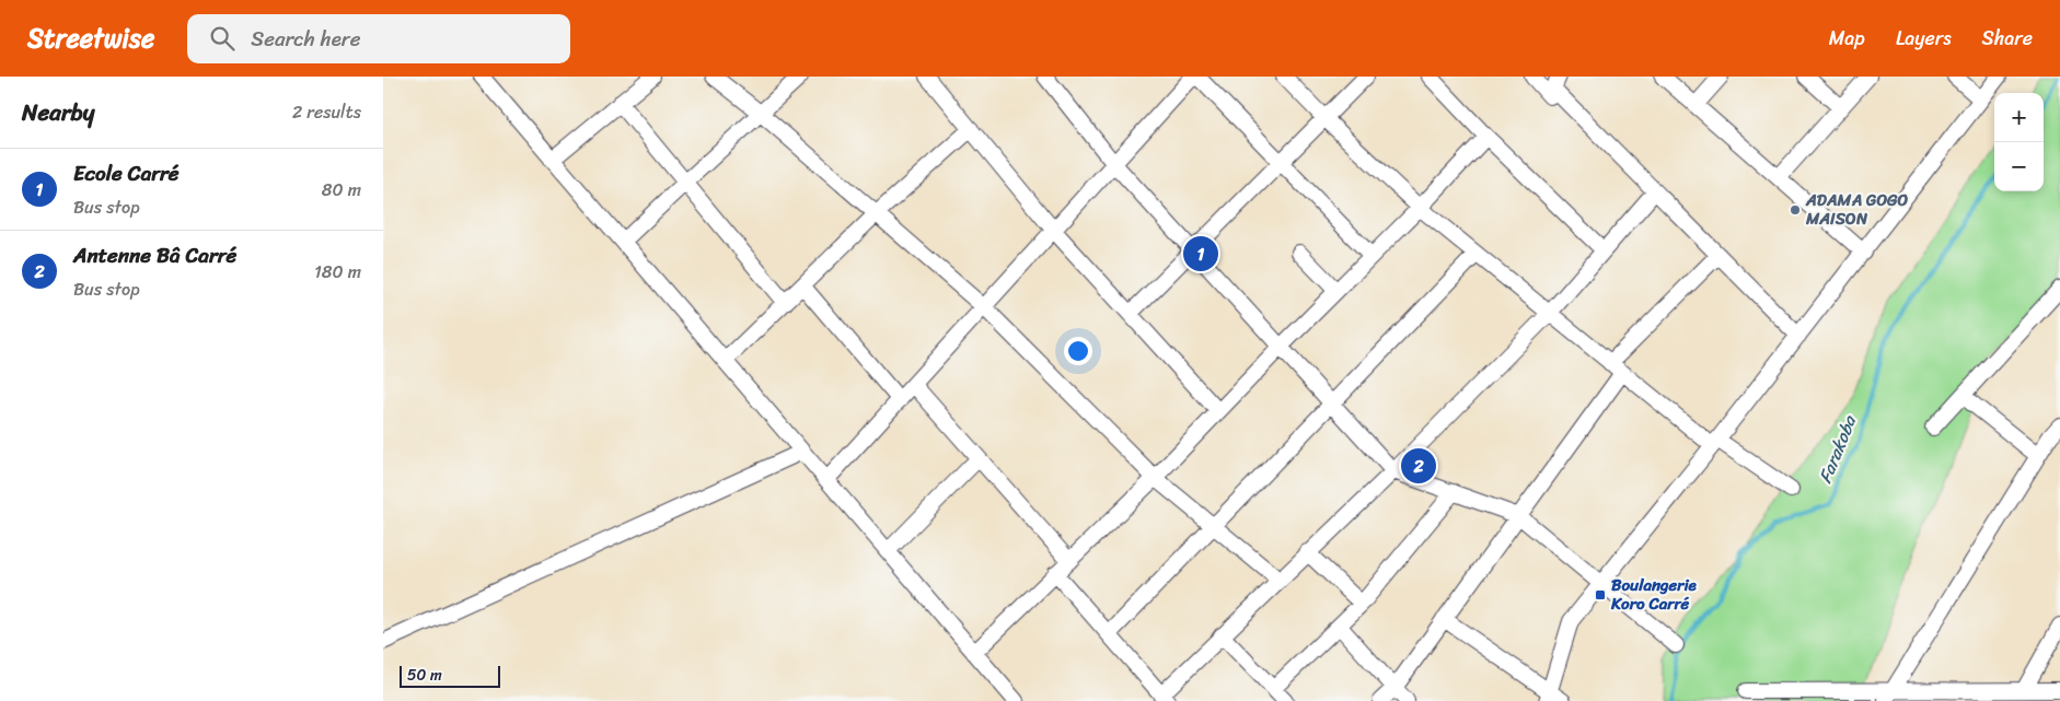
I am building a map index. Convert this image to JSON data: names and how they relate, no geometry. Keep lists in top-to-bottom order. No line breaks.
{"water":["Farakoba"],"places":{"other":["ADAMA GOGO MAISON"],"transit":["Boulangerie Koro Carré"]},"scale_bar":"50 m","page":{"header":"Streetwise","search":"Search here","nav":["Map","Layers","Share"],"heading":["Nearby","2 results"],"map_buttons":["+","−"],"list":[{"mark":"1","name":"Ecole Carré","note":"Bus stop","value":"80 m"},{"mark":"2","name":"Antenne Bâ Carré","note":"Bus stop","value":"180 m"}],"pins":["1","2"],"scale":"50 m"}}
